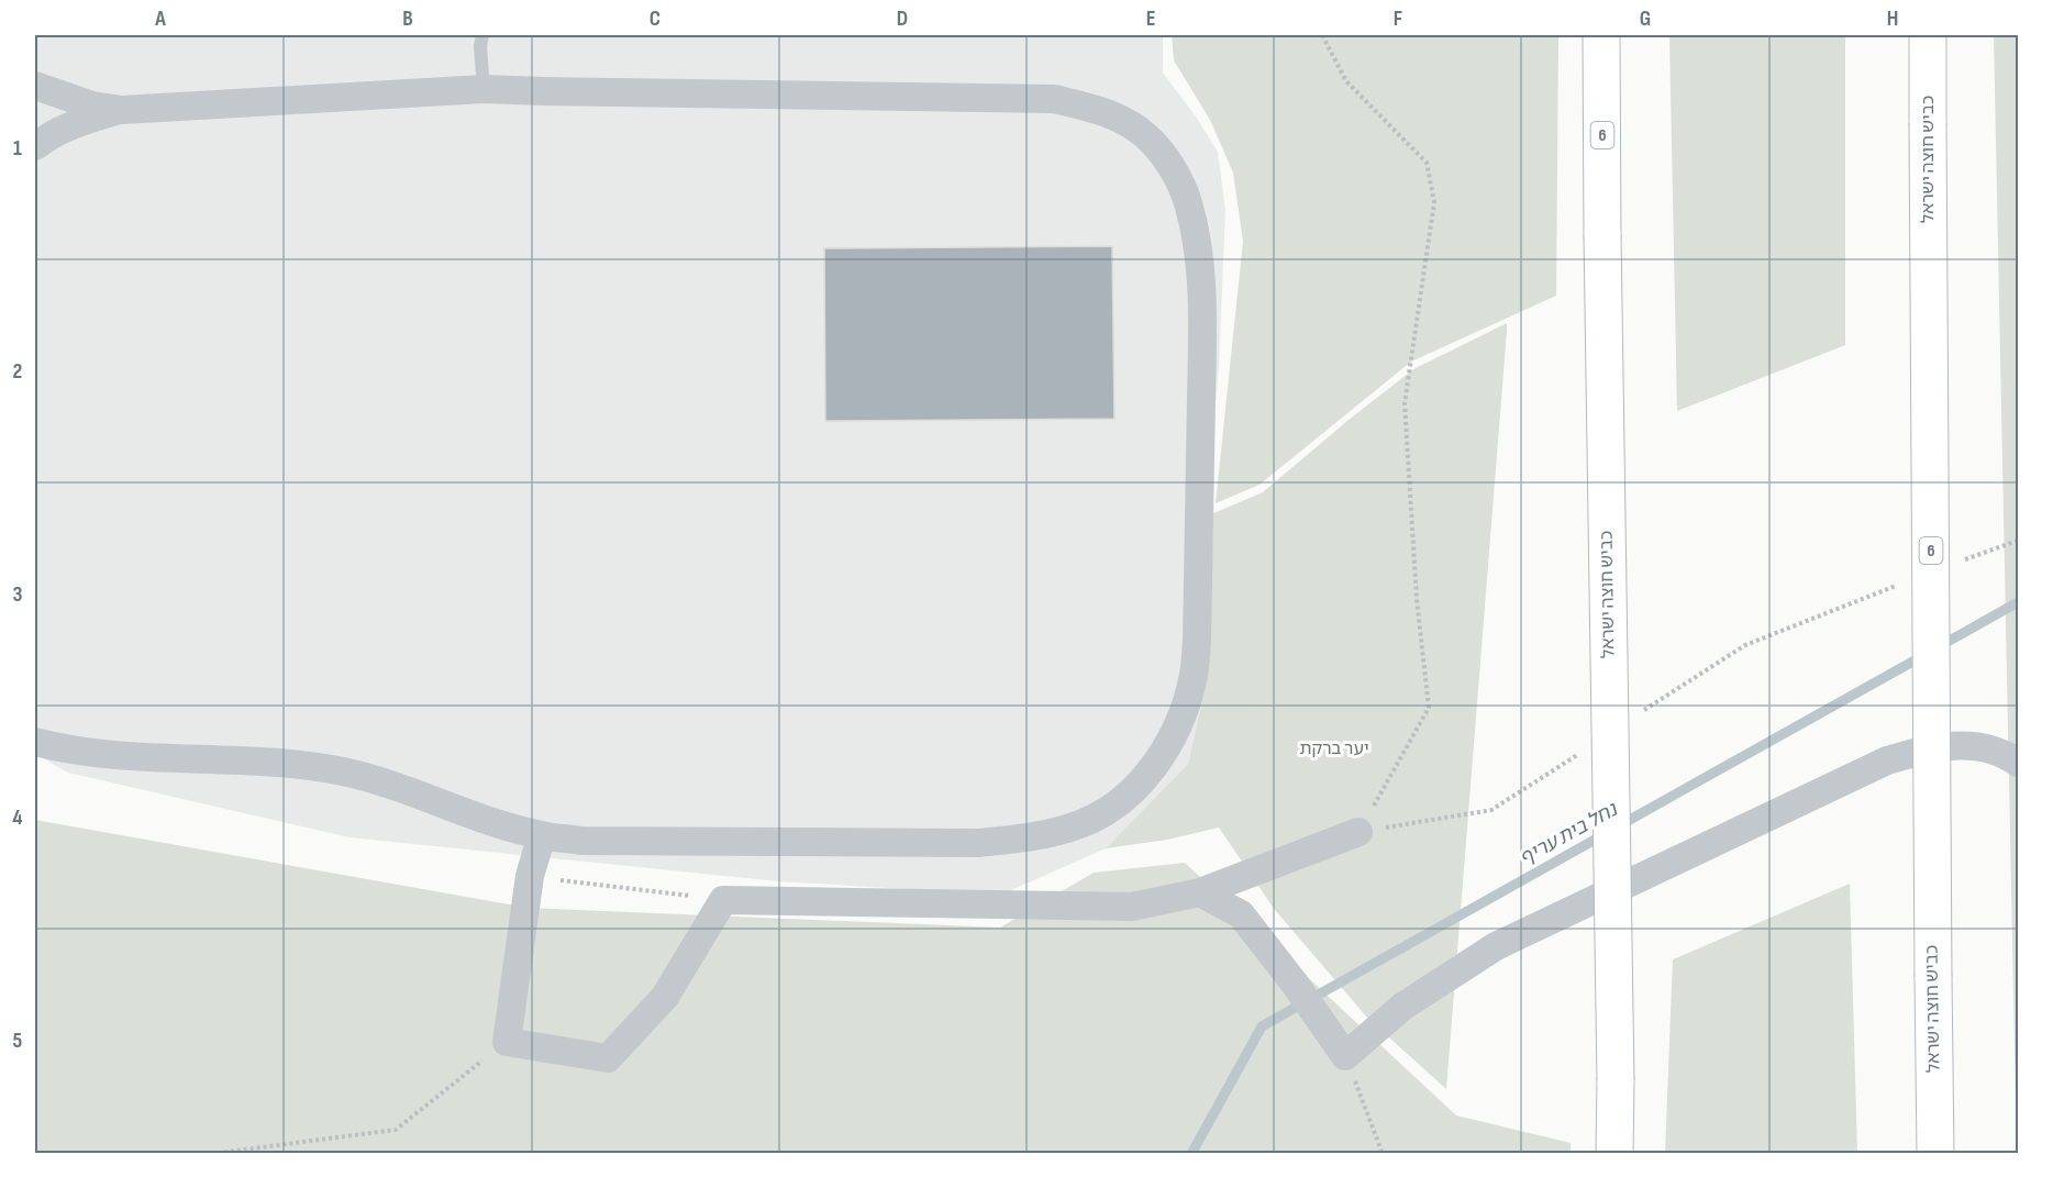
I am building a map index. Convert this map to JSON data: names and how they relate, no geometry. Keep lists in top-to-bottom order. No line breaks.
{"streets":{"highway":["6","כביש חוצה ישראל"]},"water":["נחל בית עריף"],"parks":["יער ברקת"],"grid":{"columns":["A","B","C","D","E","F","G","H"],"rows":["1","2","3","4","5"]}}
